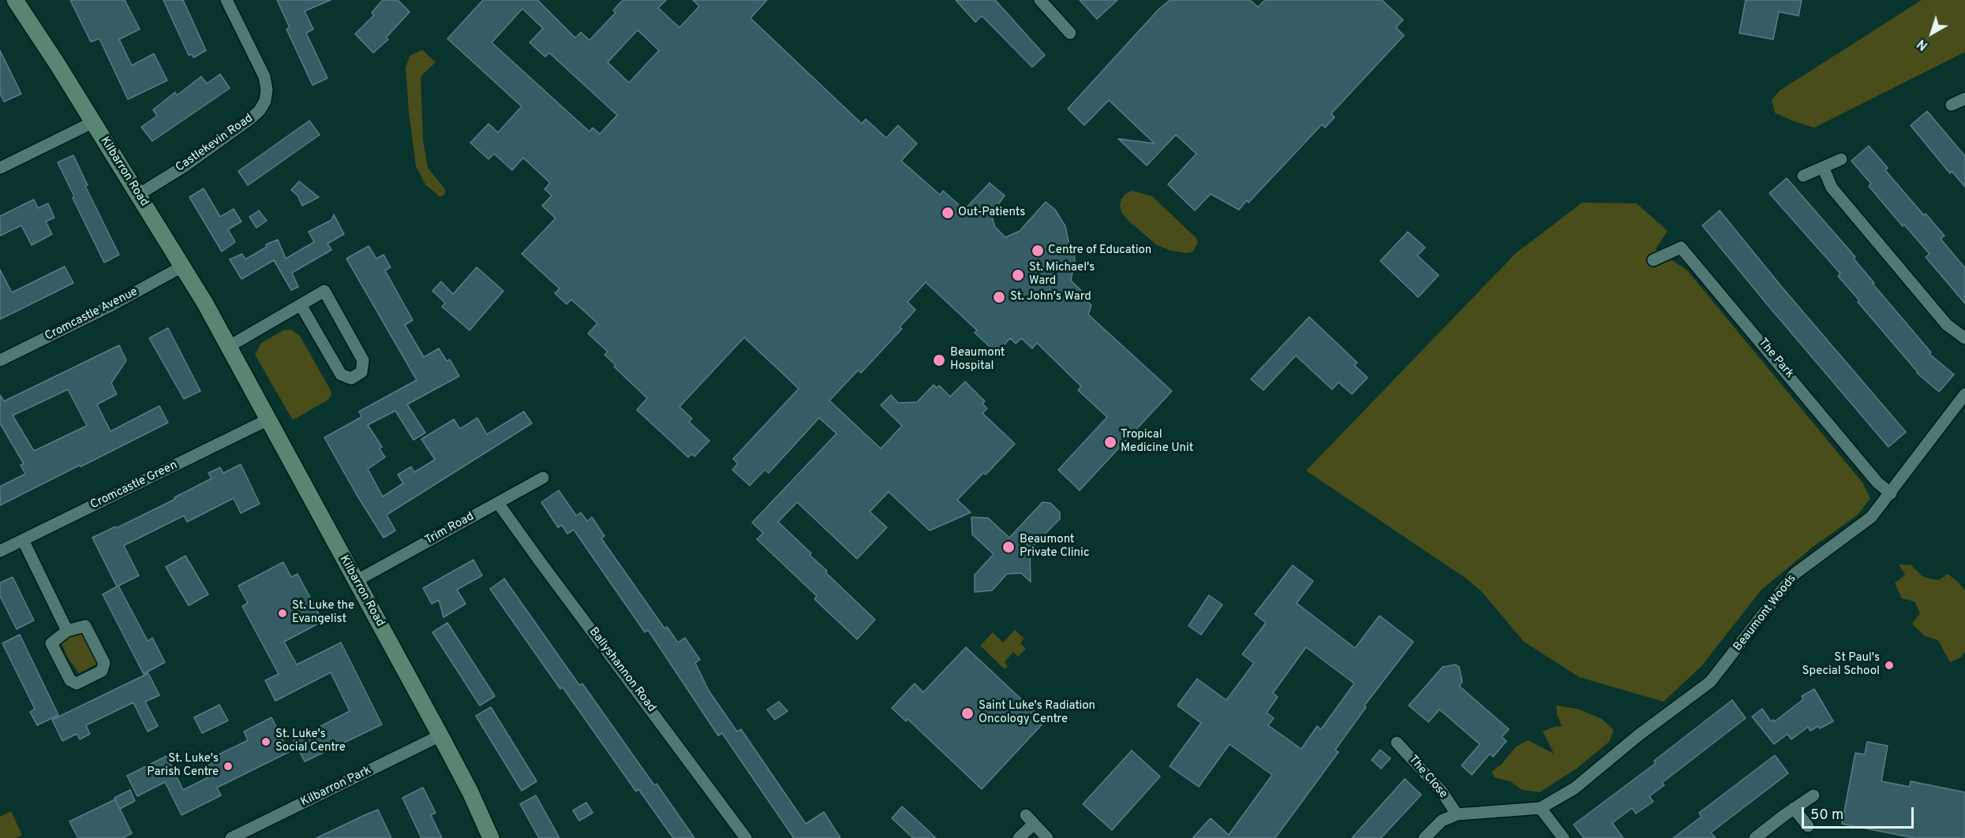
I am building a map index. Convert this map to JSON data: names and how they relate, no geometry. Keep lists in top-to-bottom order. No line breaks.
{"streets":{"street":["Castlekevin Road","Kilbarron Road","Cromcastle Avenue","The Park","Cromcastle Green","Trim Road","Beaumont Woods","Ballyshannon Road","The Close","Kilbarron Park"]},"crossings":[["Castlekevin Road","Kilbarron Road"],["Kilbarron Road","Cromcastle Avenue"],["Kilbarron Road","Cromcastle Green"],["Kilbarron Road","Trim Road"],["Kilbarron Road","Kilbarron Park"],["The Park","Beaumont Woods"],["Trim Road","Ballyshannon Road"]],"places":["Out-Patients","Centre of Education","St. Michael's Ward","St. John's Ward","Beaumont Hospital","Tropical Medicine Unit","Beaumont Private Clinic","St. Luke the Evangelist","St Paul's Special School","Saint Luke's Radiation Oncology Centre","St. Luke's Social Centre","St. Luke's Parish Centre"],"scale_bar":"50 m","north":"bottom left"}
